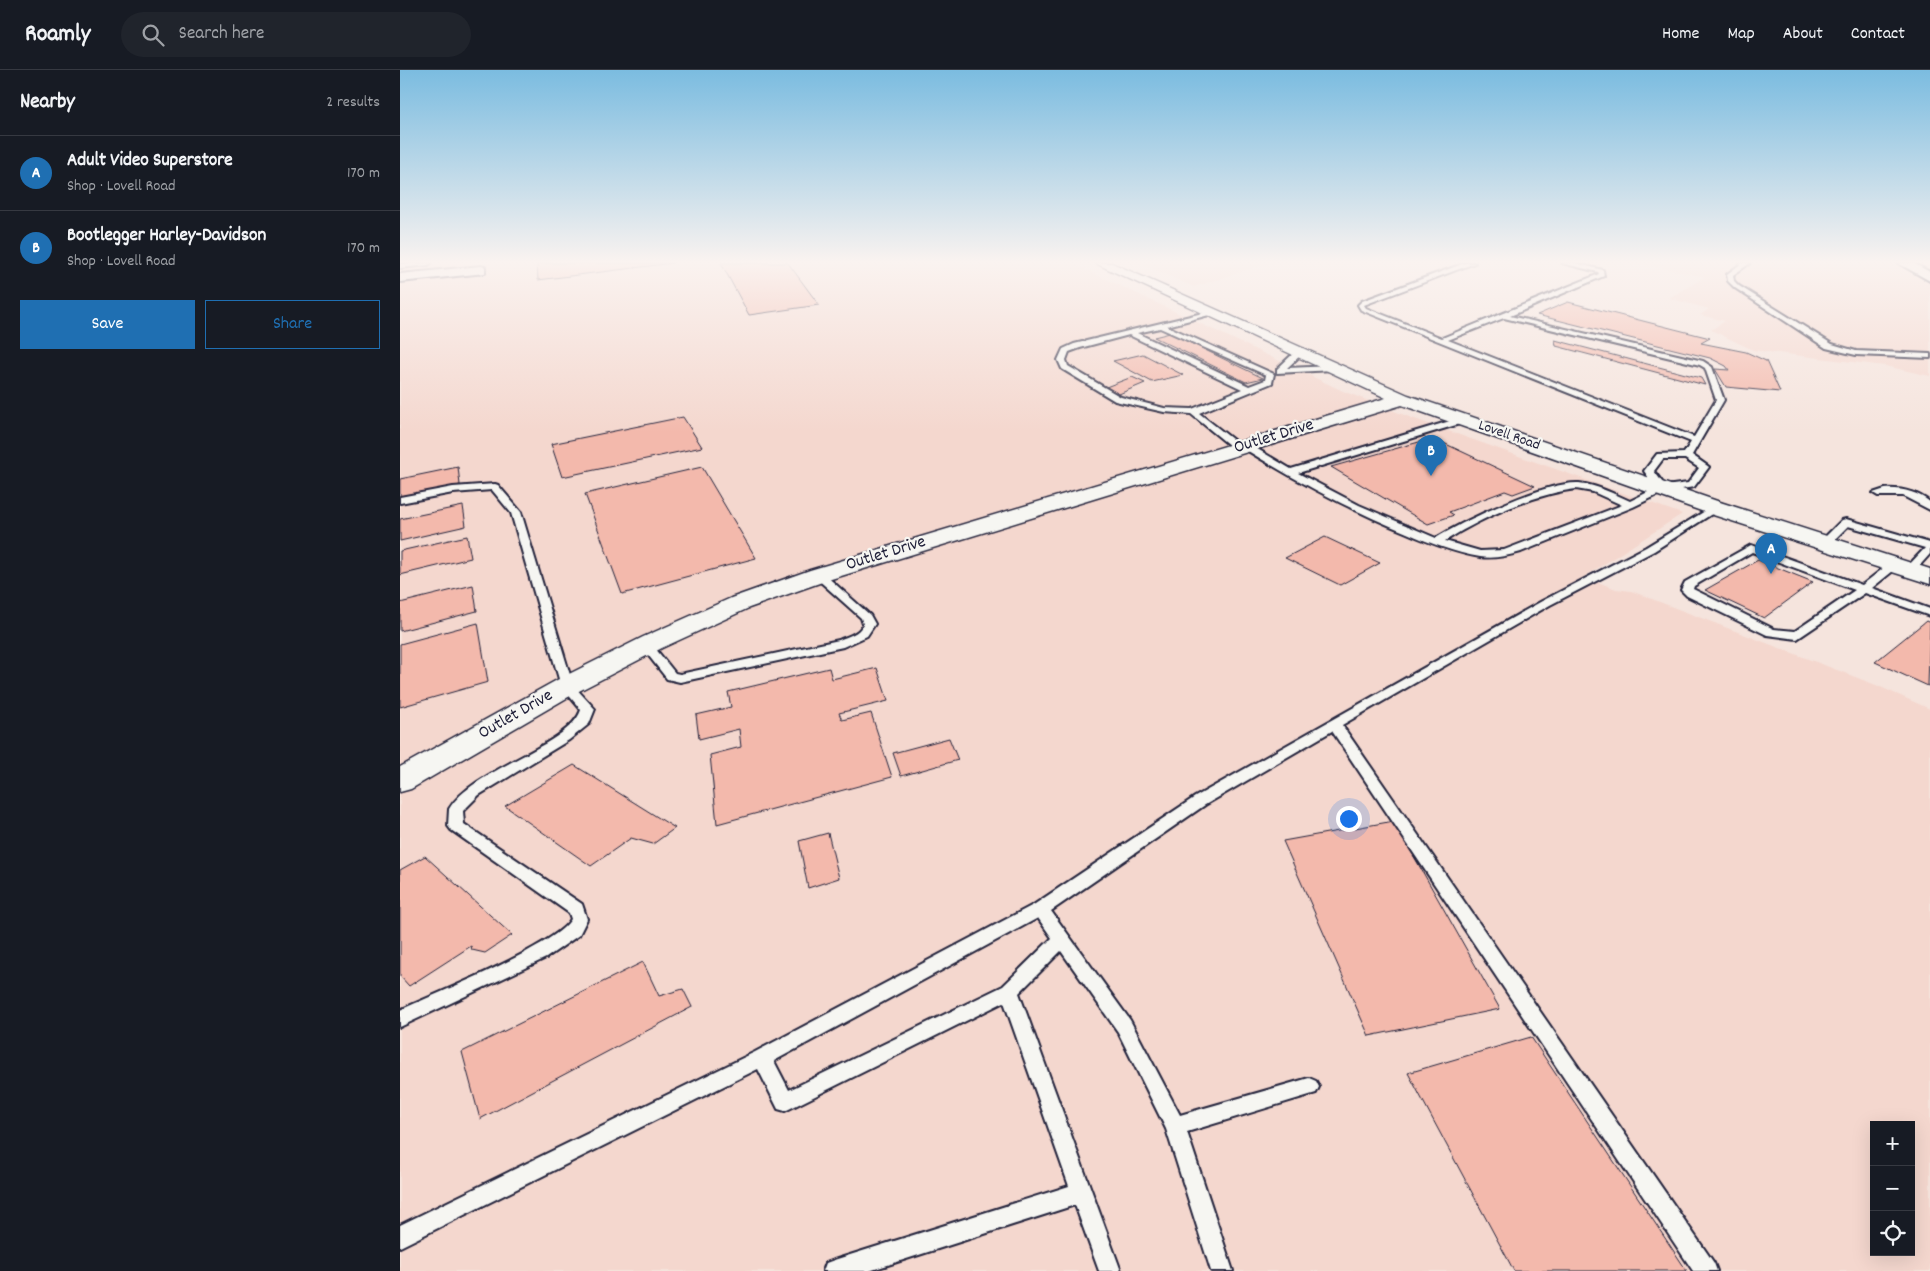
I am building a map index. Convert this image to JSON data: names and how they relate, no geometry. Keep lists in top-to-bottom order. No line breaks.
{"streets":{"main road":["Lovell Road","Outlet Drive"]},"crossings":[["Lovell Road","Outlet Drive"]],"page":{"header":"Roamly","search":"Search here","nav":["Home","Map","About","Contact"],"heading":["Nearby","2 results"],"list":[{"mark":"A","name":"Adult Video Superstore","note":"Shop · Lovell Road","value":"170 m"},{"mark":"B","name":"Bootlegger Harley-Davidson","note":"Shop · Lovell Road","value":"170 m"}],"buttons":["Save","Share"],"pins":["B","A"],"map_buttons":["+","−"]}}
